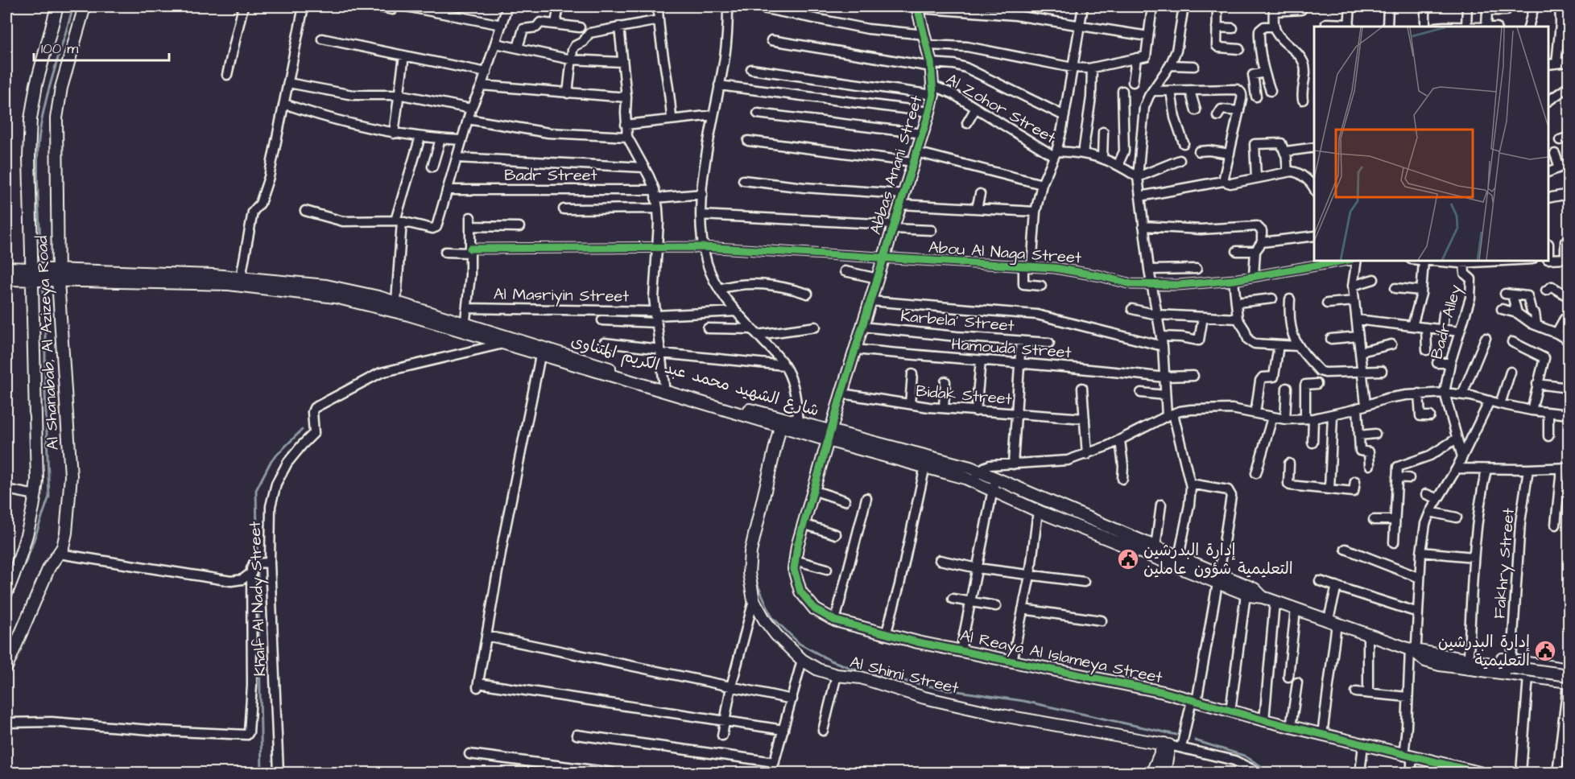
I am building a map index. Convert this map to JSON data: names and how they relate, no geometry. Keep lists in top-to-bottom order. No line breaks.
{"streets":{"street":["Al Zohor Street","Abbas Anani Street","Badr Street","Abou Al Naga Street","Al Masriyin Street","Karbela' Street","Badr Alley","Al Shanabab, Al Azizeya Road","Hamouda Street","شارع الشهيد محمد عبد الكريم المتناوى","Bidak Street","Fakhry Street","Khalf Al Nady Street","Al Reaya Al Islameya Street","Al Shimi Street"]},"crossings":[["Al Zohor Street","Abbas Anani Street"],["Abbas Anani Street","Abou Al Naga Street"],["Abbas Anani Street","Karbela' Street"],["Abbas Anani Street","Hamouda Street"],["Abbas Anani Street","شارع الشهيد محمد عبد الكريم المتناوى"],["Abbas Anani Street","Bidak Street"],["Abbas Anani Street","Al Reaya Al Islameya Street"],["Al Shanabab, Al Azizeya Road","شارع الشهيد محمد عبد الكريم المتناوى"],["شارع الشهيد محمد عبد الكريم المتناوى","Khalf Al Nady Street"],["شارع الشهيد محمد عبد الكريم المتناوى","Al Reaya Al Islameya Street"],["شارع الشهيد محمد عبد الكريم المتناوى","Al Shimi Street"]],"places":{"public building":["إدارة البدرشين التعليمية شؤون عاملين","إدارة البدرشين التعليمية"]},"scale_bar":"100 m"}
